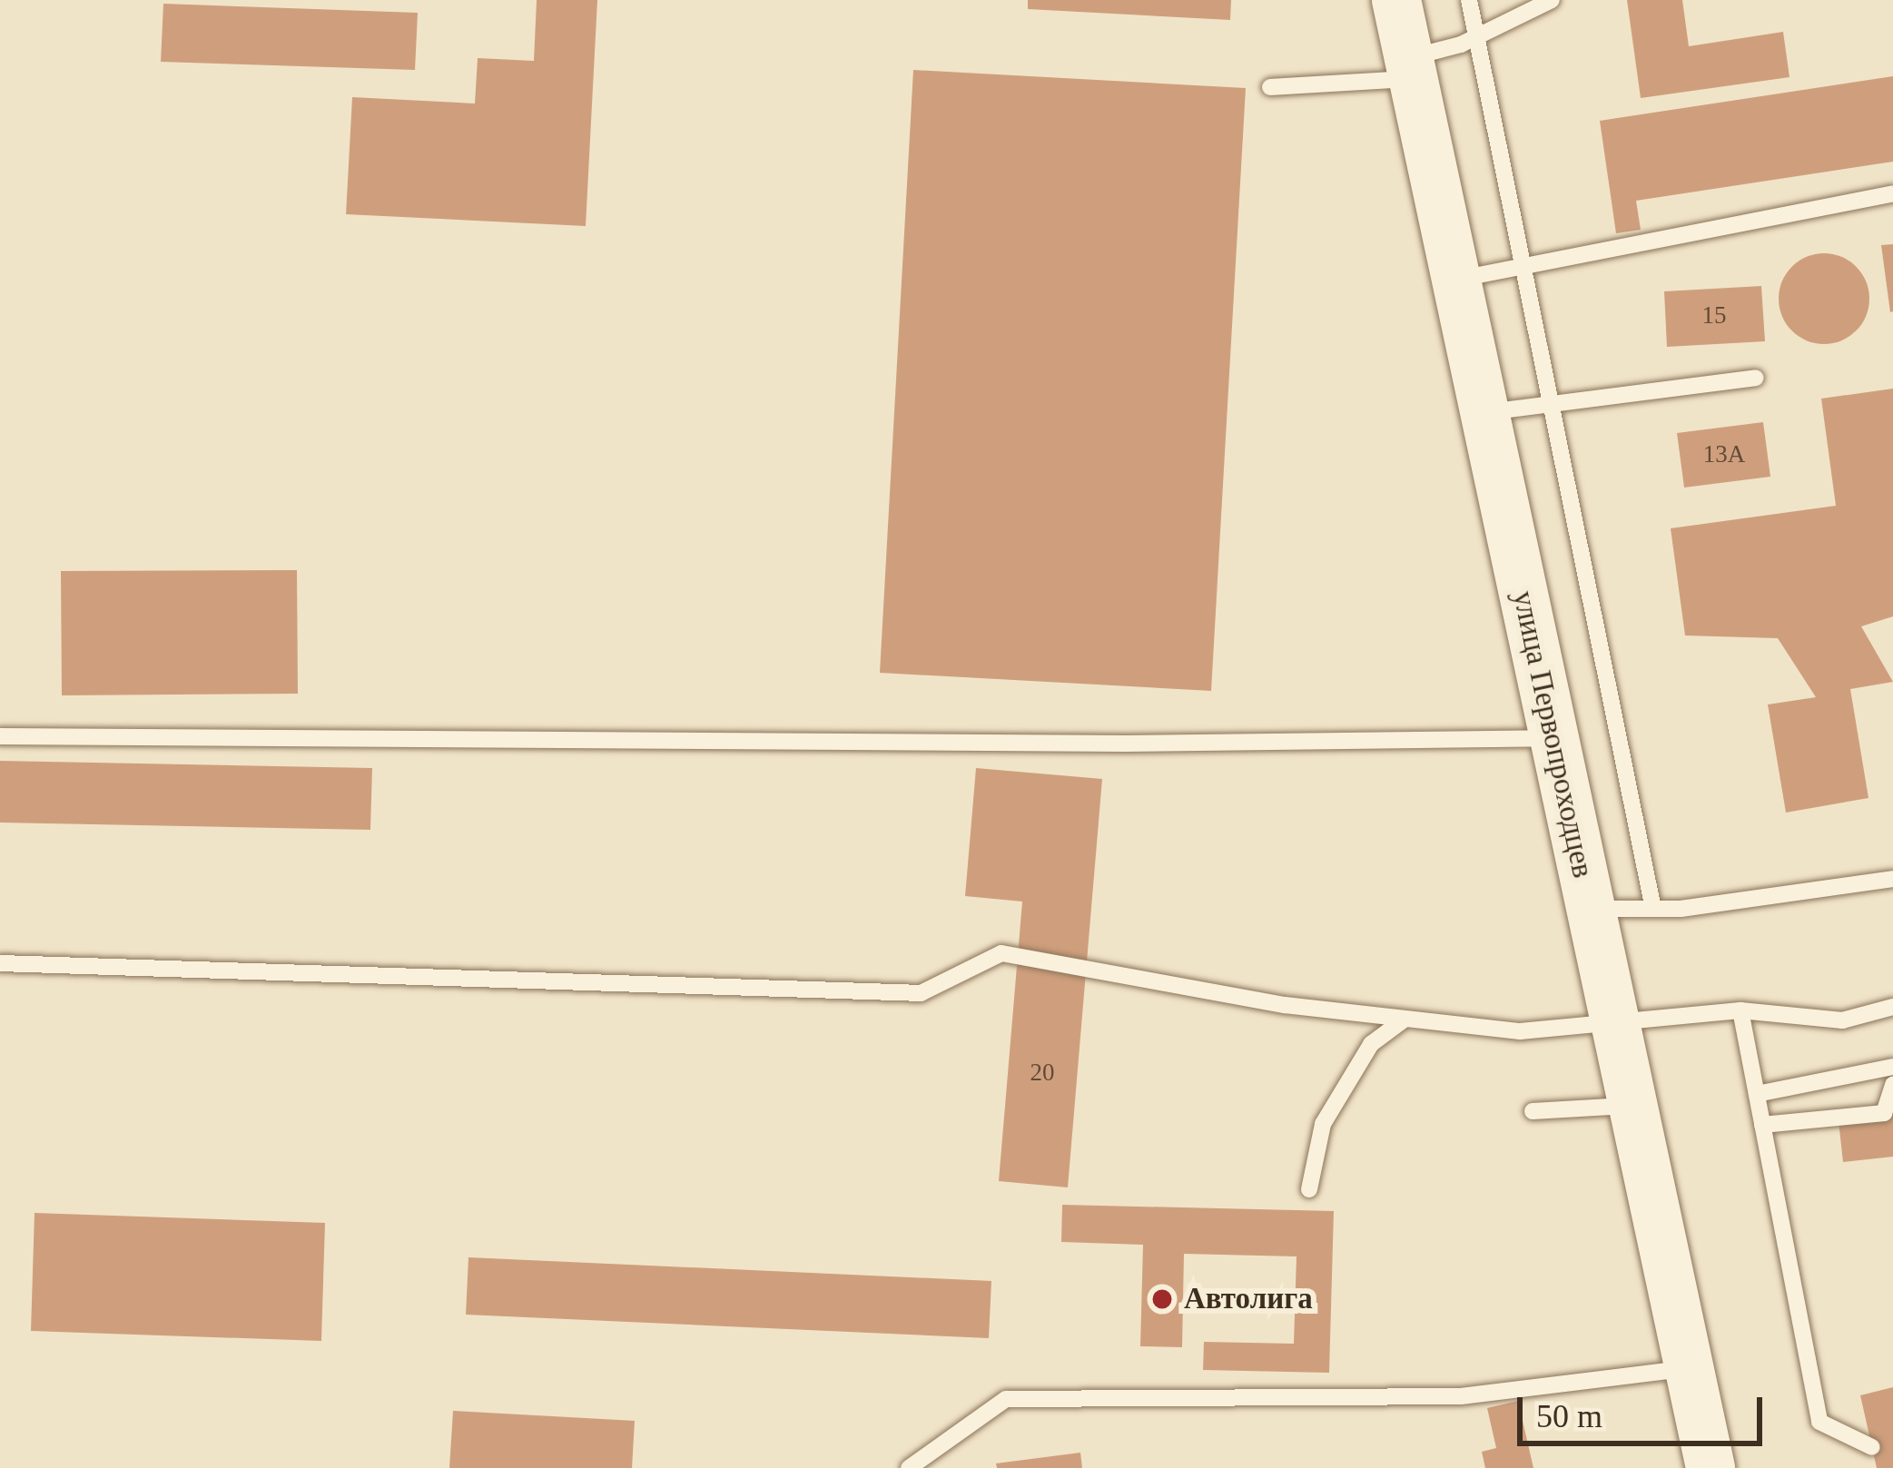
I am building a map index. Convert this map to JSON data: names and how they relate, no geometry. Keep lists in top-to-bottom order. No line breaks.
{"streets":{"street":["улица Первопроходцев"]},"places":["Автолига"],"house_numbers":["15","13А","20"],"scale_bar":"50 m"}
